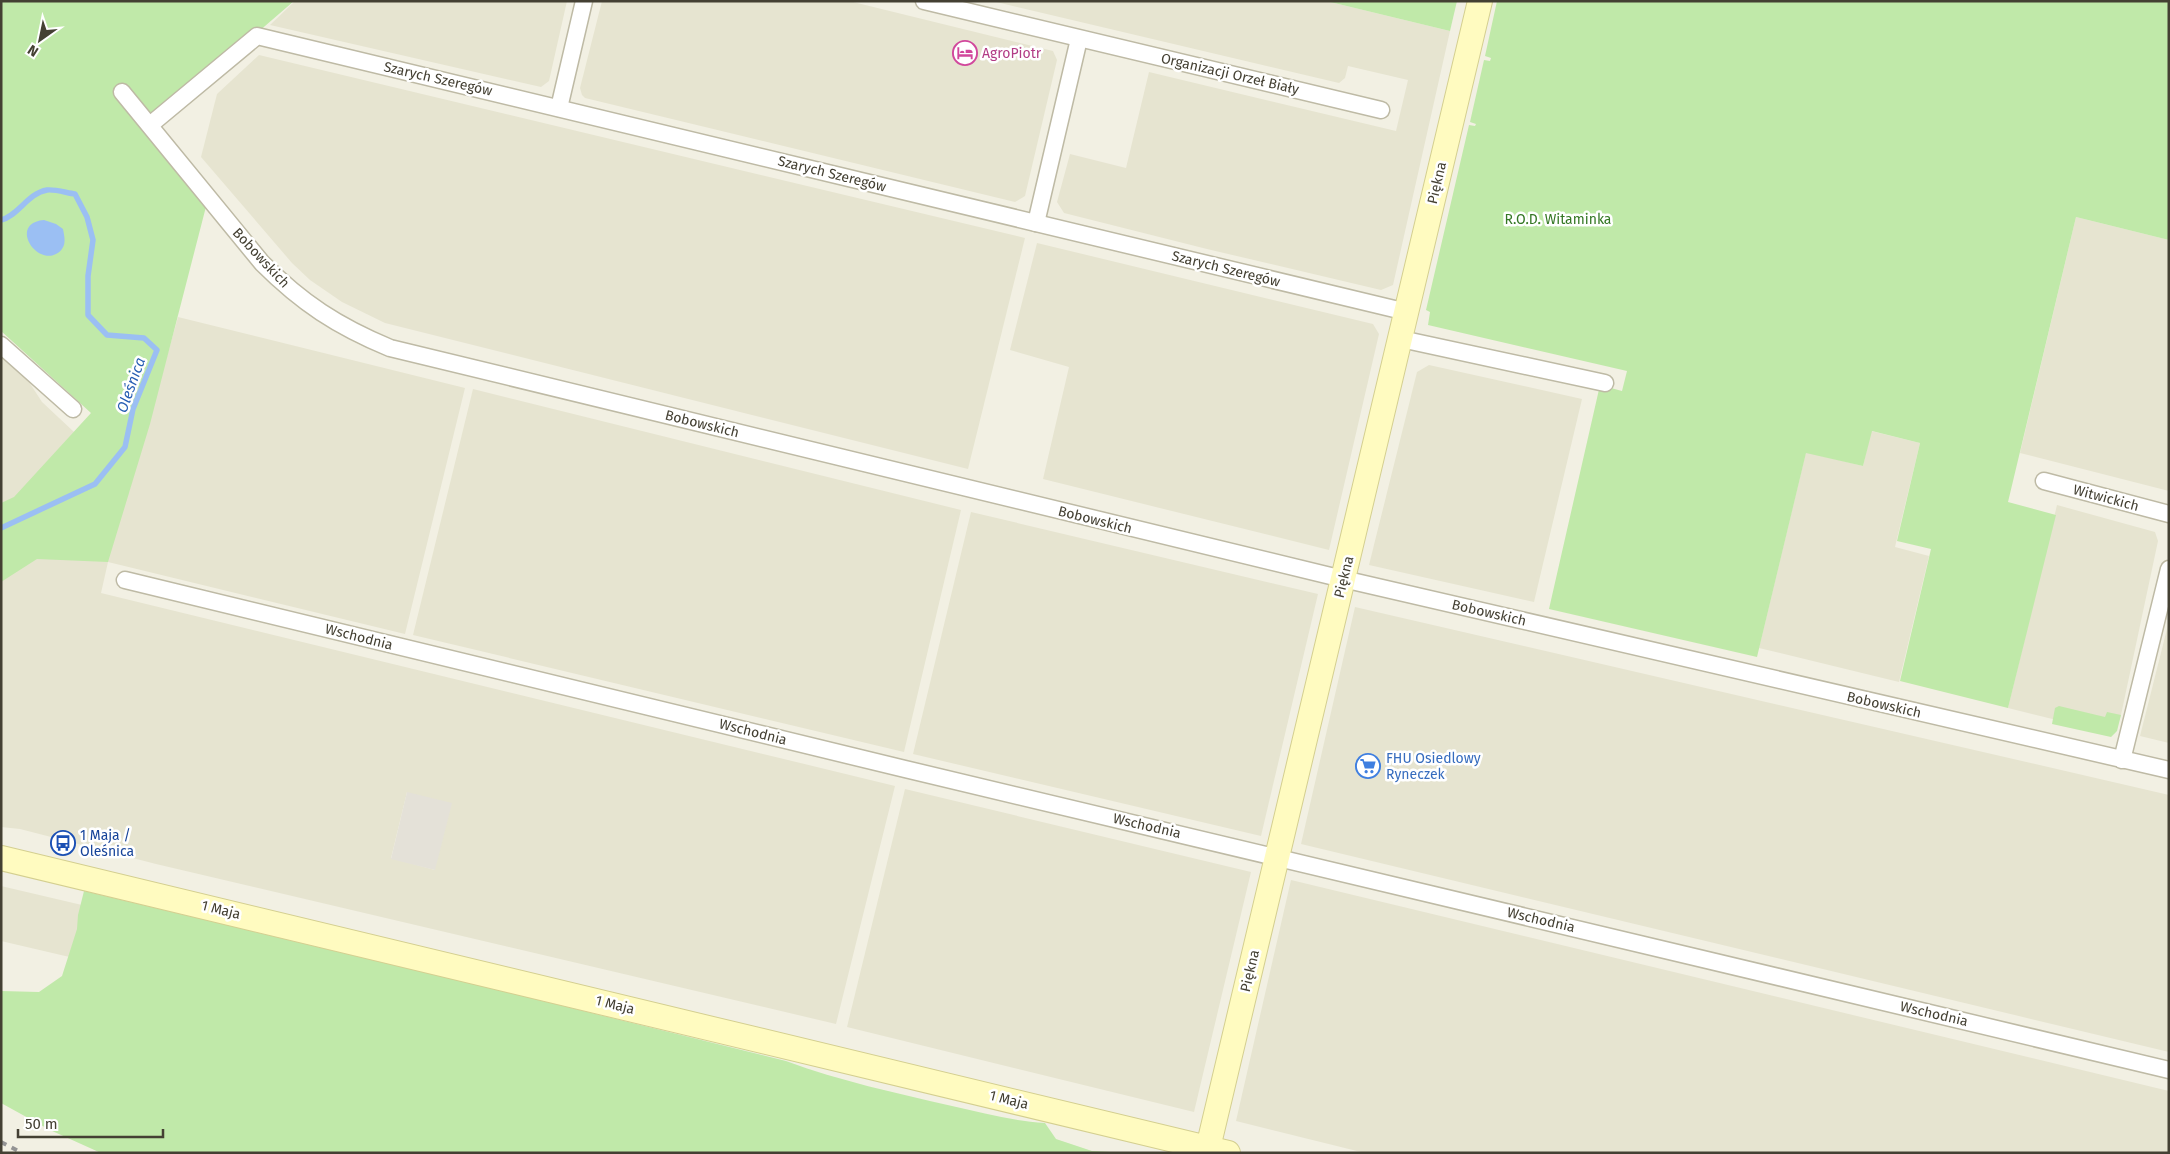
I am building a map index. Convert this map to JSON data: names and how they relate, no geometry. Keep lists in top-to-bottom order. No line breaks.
{"streets":{"street":["Organizacji Orzeł Biały","Szarych Szeregów","Piękna","Bobowskich","Witwickich","Wschodnia","1 Maja"]},"crossings":[["Szarych Szeregów","Piękna"],["Szarych Szeregów","Bobowskich"],["Piękna","Bobowskich"],["Piękna","Wschodnia"],["Piękna","1 Maja"]],"water":["Oleśnica"],"parks":["R.O.D. Witaminka"],"places":{"hotel":["AgroPiotr"],"supermarket":["FHU Osiedlowy Ryneczek"],"bus stop":["1 Maja / Oleśnica"]},"scale_bar":"50 m","north":"bottom left"}
